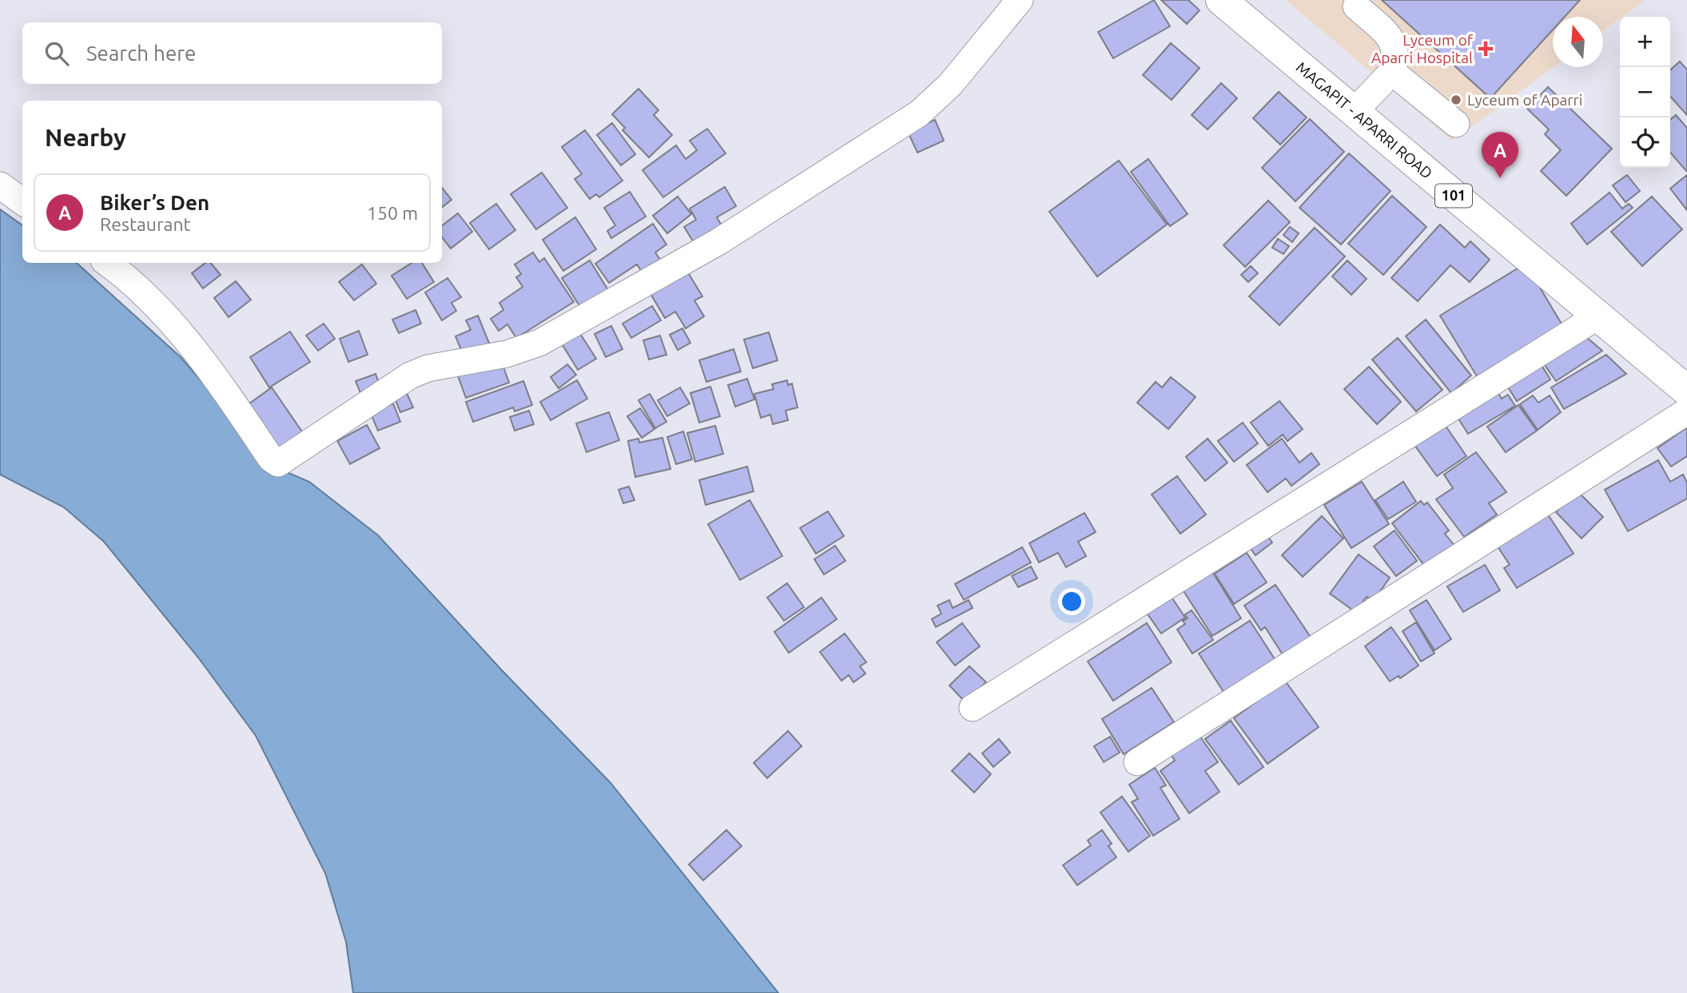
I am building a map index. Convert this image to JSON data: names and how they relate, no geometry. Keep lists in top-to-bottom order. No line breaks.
{"streets":{"main road":["MAGAPIT - APARRI ROAD","101"]},"places":{"health":["Lyceum of Aparri Hospital"],"other":["Lyceum of Aparri"]},"north":"top","page":{"map_buttons":["+","−"],"search":"Search here","heading":"Nearby","pins":"A","list":[{"mark":"A","name":"Biker’s Den","note":"Restaurant","value":"150 m"}]}}
